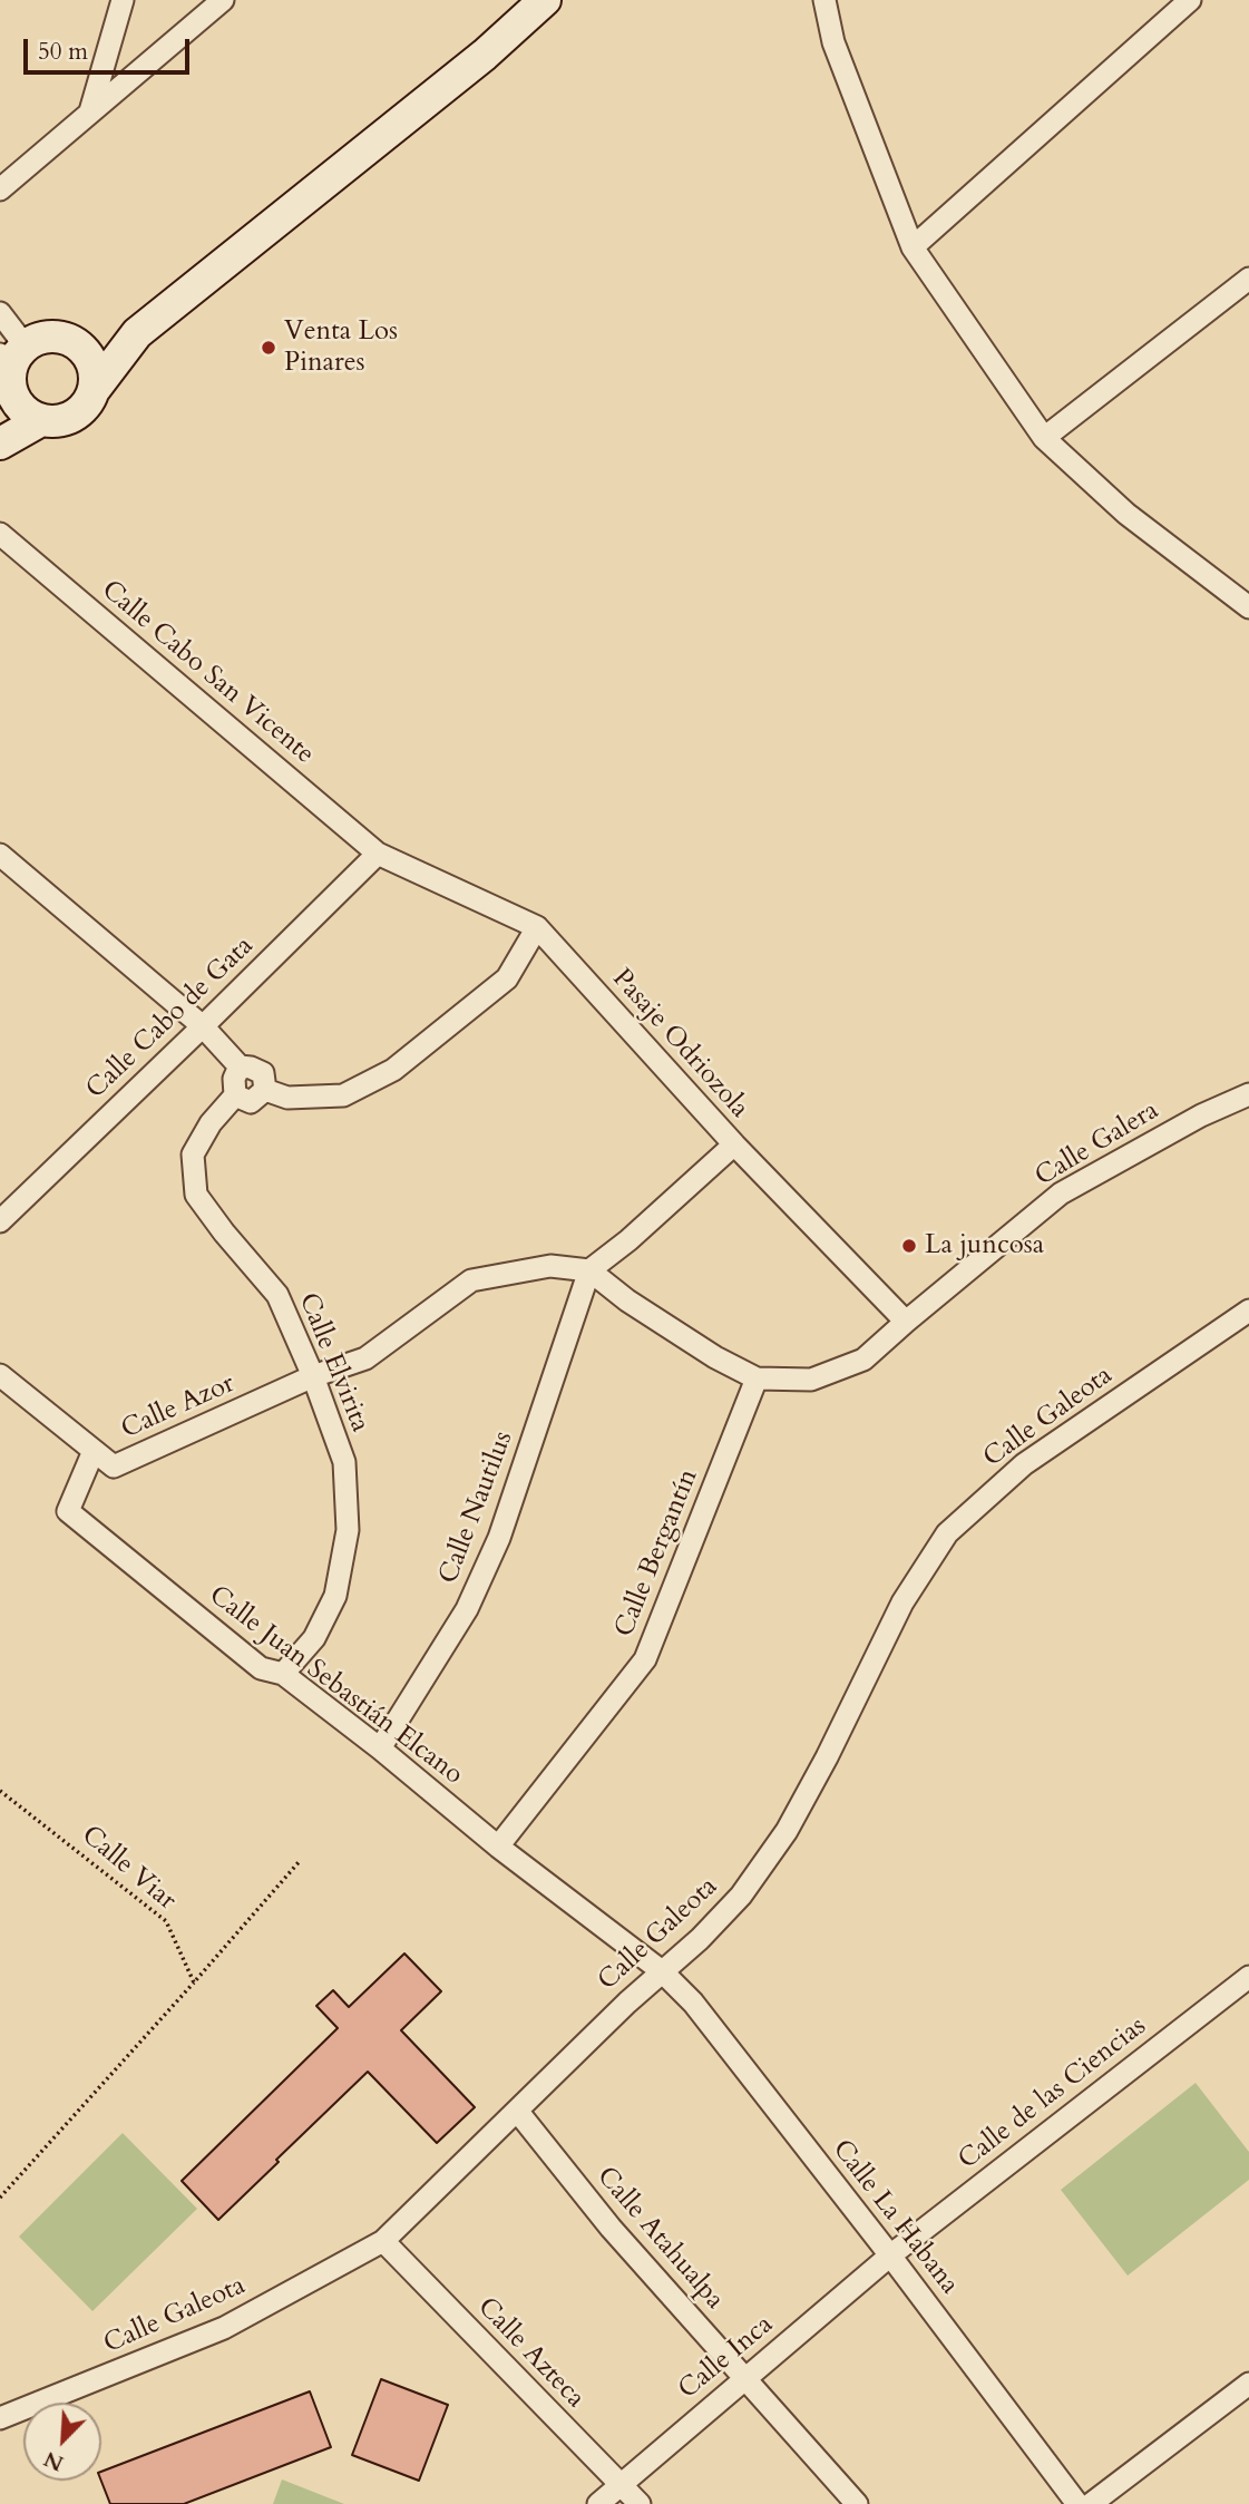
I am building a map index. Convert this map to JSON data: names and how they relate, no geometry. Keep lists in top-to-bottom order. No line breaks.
{"streets":{"street":["Calle Cabo San Vicente","Calle Cabo de Gata","Pasaje Odriozola","Calle Galera","Calle Elvirita","Calle Azor","Calle Galeota","Calle Nautilus","Calle Bergantín","Calle Juan Sebastián Elcano","Calle de las Ciencias","Calle La Habana","Calle Atahualpa","Calle Azteca","Calle Inca"],"path":["Calle Viar"]},"crossings":[["Calle Cabo San Vicente","Calle Cabo de Gata"],["Calle Cabo San Vicente","Pasaje Odriozola"],["Calle Cabo de Gata","Pasaje Odriozola"],["Pasaje Odriozola","Calle Galera"],["Calle Galera","Calle Nautilus"],["Calle Galera","Calle Bergantín"],["Calle Elvirita","Calle Azor"],["Calle Elvirita","Calle Juan Sebastián Elcano"],["Calle Azor","Calle Juan Sebastián Elcano"],["Calle Galeota","Calle Juan Sebastián Elcano"],["Calle Galeota","Calle La Habana"],["Calle Galeota","Calle Atahualpa"],["Calle Galeota","Calle Azteca"],["Calle Nautilus","Calle Juan Sebastián Elcano"],["Calle Bergantín","Calle Juan Sebastián Elcano"],["Calle Juan Sebastián Elcano","Calle La Habana"],["Calle de las Ciencias","Calle La Habana"],["Calle de las Ciencias","Calle Inca"],["Calle La Habana","Calle Inca"],["Calle Atahualpa","Calle Inca"],["Calle Azteca","Calle Inca"]],"places":["Venta Los Pinares","La juncosa"],"scale_bar":"50 m","north":"bottom left"}
